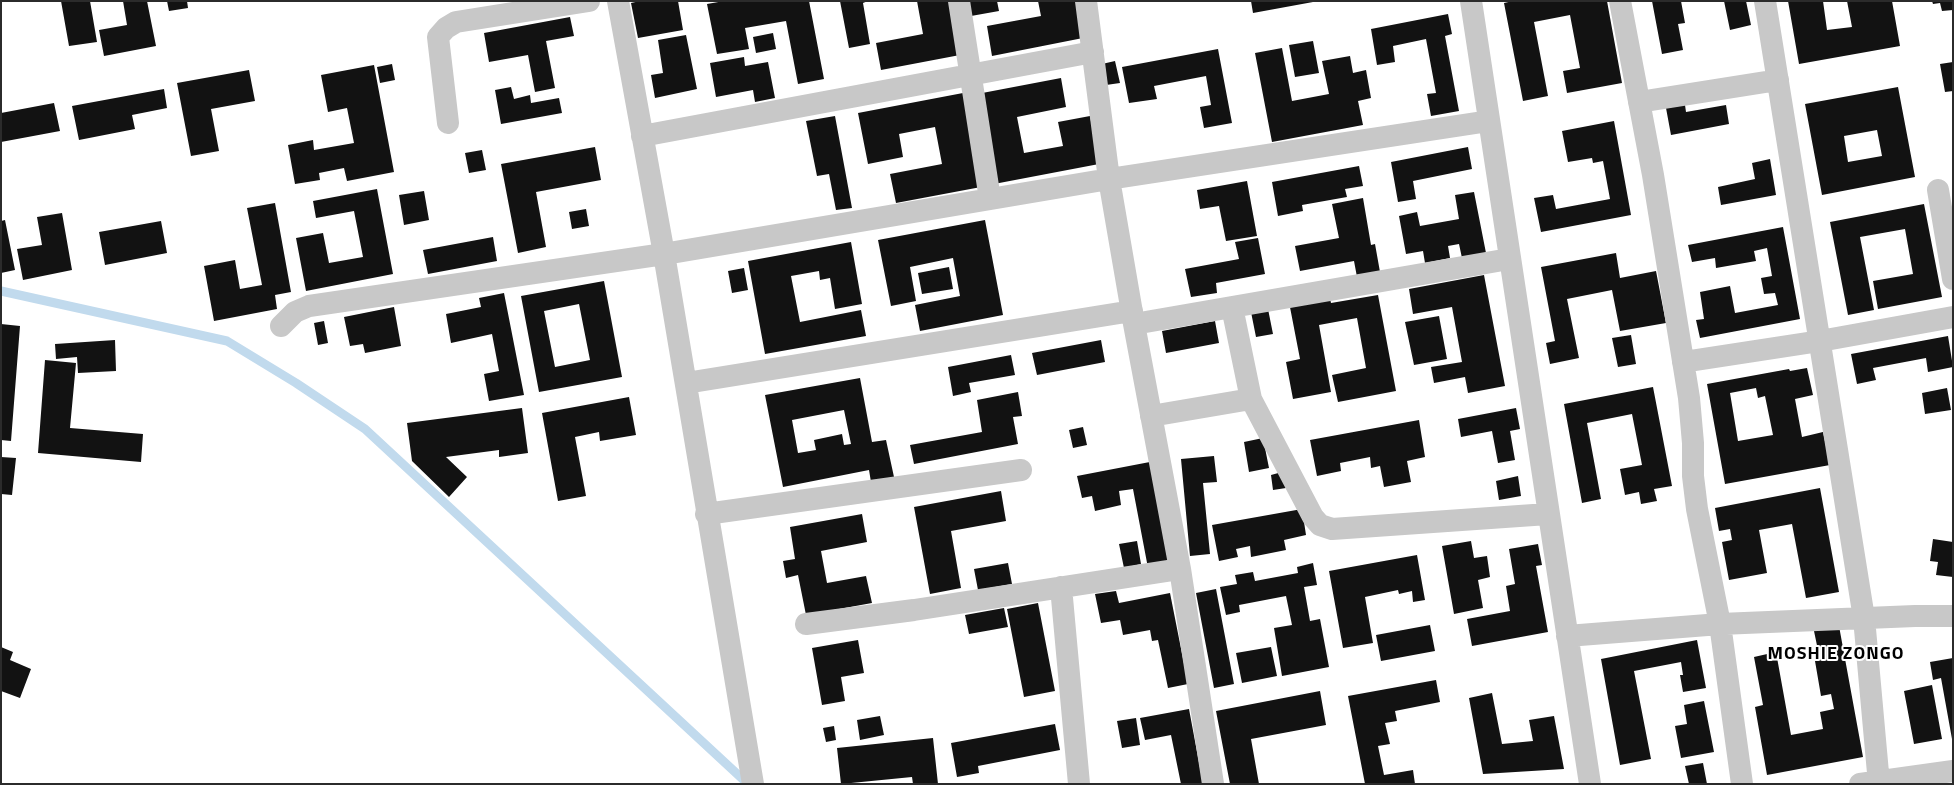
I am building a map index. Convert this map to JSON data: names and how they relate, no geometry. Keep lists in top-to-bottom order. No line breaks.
{"districts":["MOSHIE ZONGO"]}
